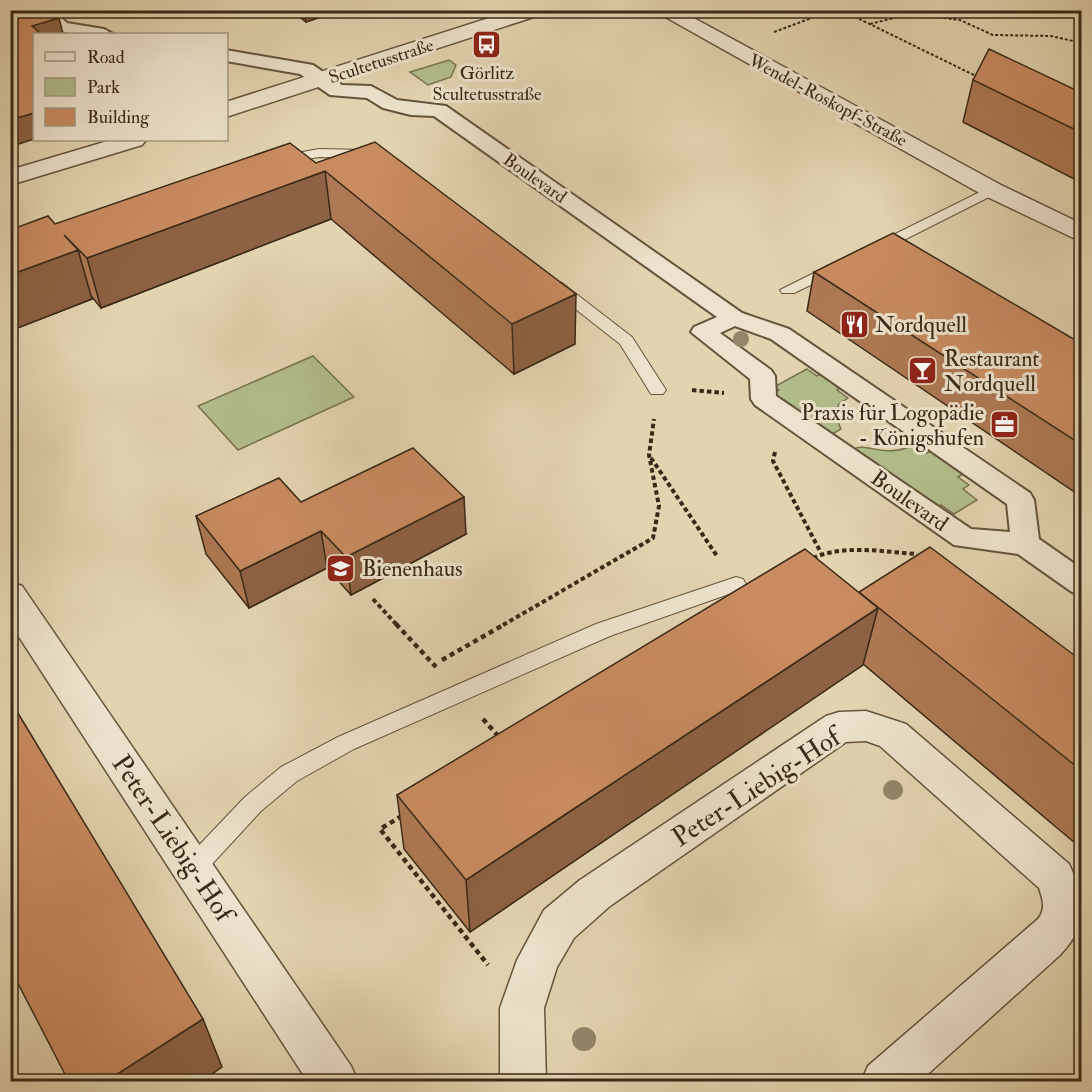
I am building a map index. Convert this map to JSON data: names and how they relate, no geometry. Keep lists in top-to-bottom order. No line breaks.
{"streets":{"street":["Scultetusstraße","Wendel-Roskopf-Straße","Boulevard","Peter-Liebig-Hof"]},"crossings":[["Scultetusstraße","Boulevard"]],"places":{"bus stop":["Görlitz Scultetusstraße"],"restaurant":["Nordquell"],"bar":["Restaurant Nordquell"],"office":["Praxis für Logopädie - Königshufen"],"school or university":["Bienenhaus"]},"legend":["Road","Park","Building"]}
